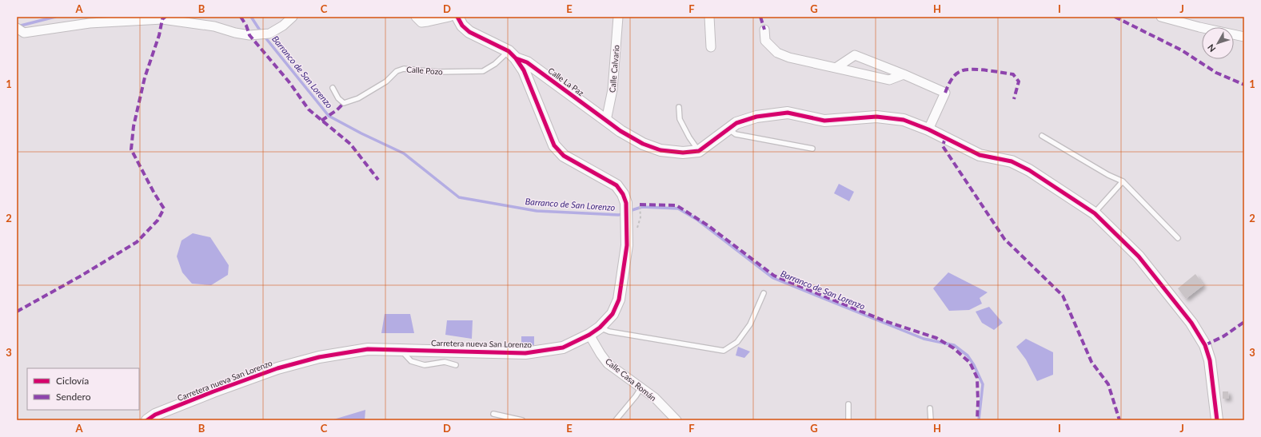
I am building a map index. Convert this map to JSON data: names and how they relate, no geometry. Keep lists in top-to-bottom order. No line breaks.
{"streets":{"street":["Calle Calvario","Calle La Paz","Carretera nueva San Lorenzo","Calle Casa Román"],"lane":["Calle Pozo"]},"crossings":[["Calle Calvario","Calle La Paz"],["Calle Pozo","Calle La Paz"],["Calle Pozo","Carretera nueva San Lorenzo"],["Calle La Paz","Carretera nueva San Lorenzo"],["Carretera nueva San Lorenzo","Calle Casa Román"]],"water":["Barranco de San Lorenzo"],"legend":["Ciclovía","Sendero"],"north":"bottom left","grid":{"columns":["A","B","C","D","E","F","G","H","I","J"],"rows":["1","2","3"]}}
